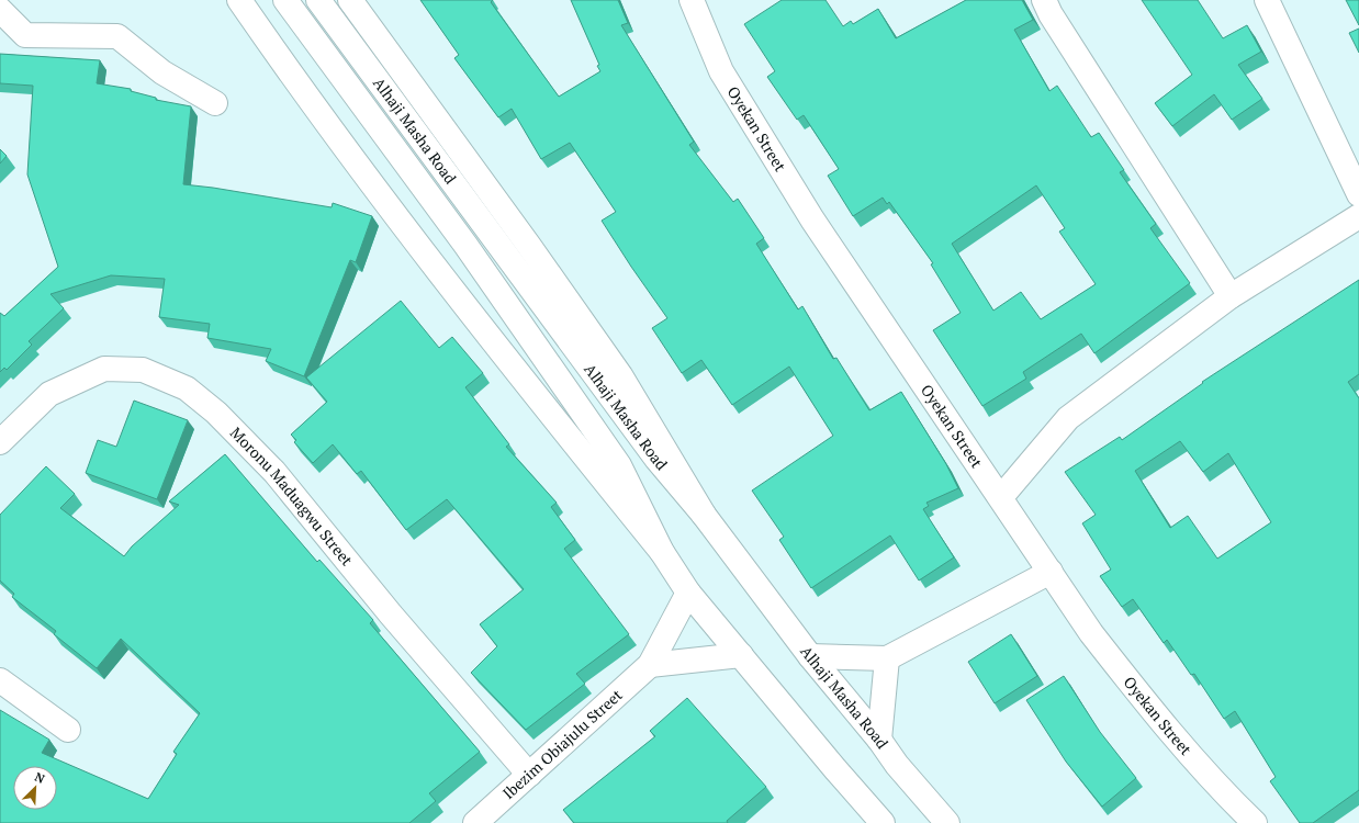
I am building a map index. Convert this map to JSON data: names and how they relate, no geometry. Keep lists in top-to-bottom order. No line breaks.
{"streets":{"street":["Oyekan Street","Alhaji Masha Road","Moronu Maduagwu Street","Ibezim Obiajulu Street"]},"crossings":[["Alhaji Masha Road","Ibezim Obiajulu Street"],["Moronu Maduagwu Street","Ibezim Obiajulu Street"]],"north":"top right"}
